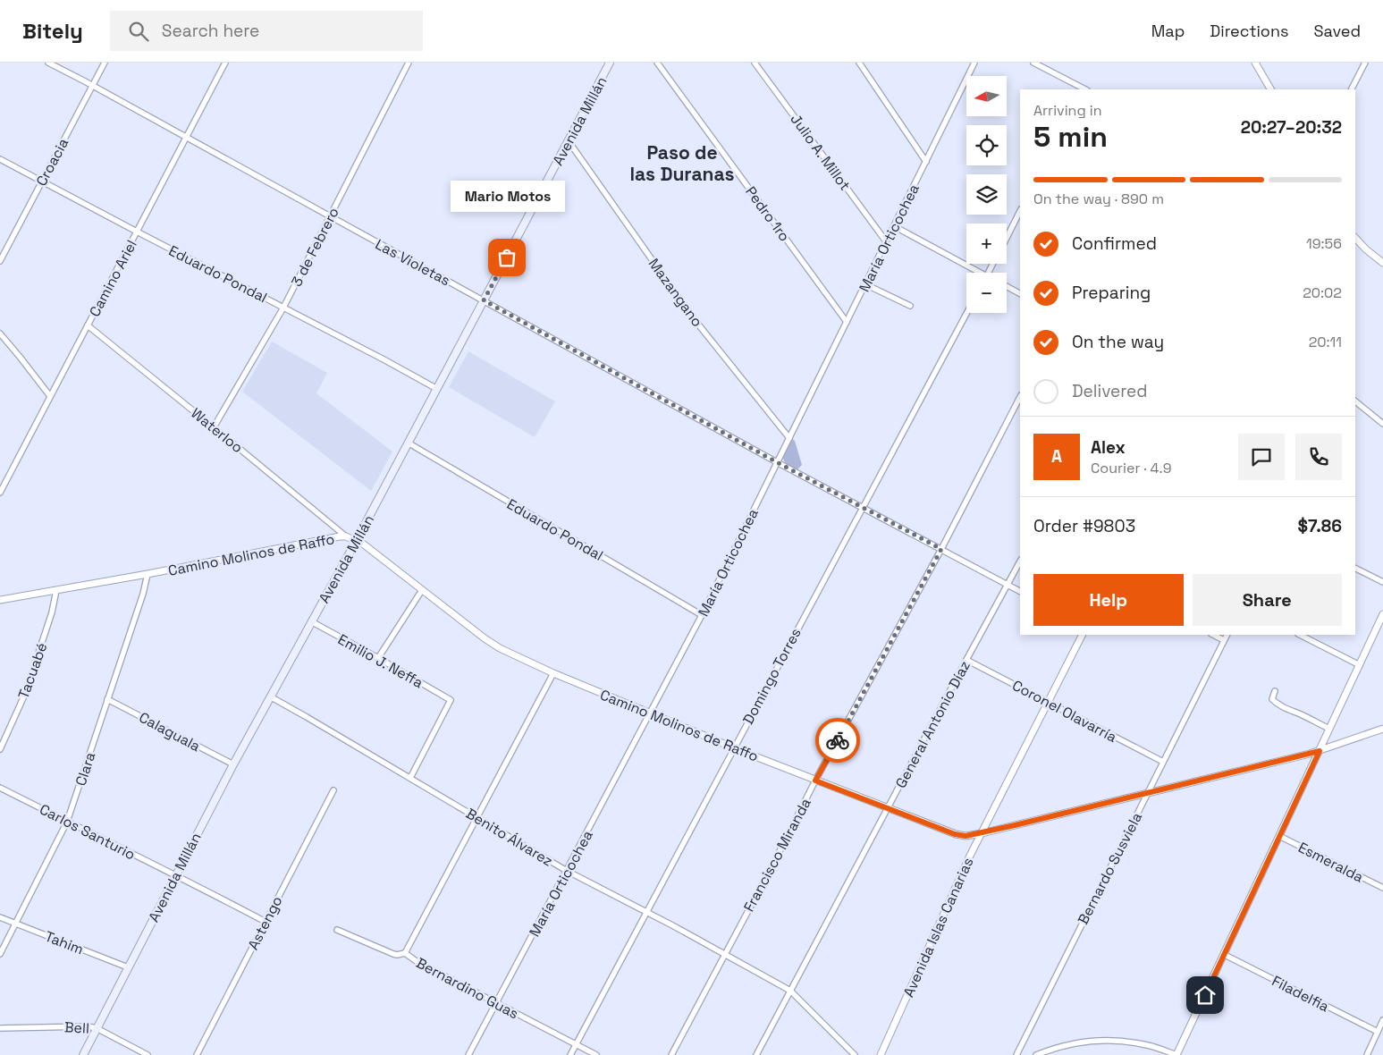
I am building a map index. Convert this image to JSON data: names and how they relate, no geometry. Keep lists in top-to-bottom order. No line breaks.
{"streets":{"main road":["Avenida Millán"],"street":["Julio A. Millot","Croacia","Pedro 1ro","María Orticochea","3 de Febrero","Las Violetas","Eduardo Pondal","Camino Ariel","Mazangano","Waterloo","Camino Molinos de Raffo","Emilio J. Neffa","Tacuabé","Domingo Torres","Coronel Olavarría","General Antonio Díaz","Calaguala","Clara","Carlos Santurio","Benito Álvarez","Francisco Miranda","Esmeralda","Bernardo Susviela","Astengo","Avenida Islas Canarias","Tahim","Bernardino Guas","Filadelfia","Bell"]},"crossings":[["Avenida Millán","Las Violetas"],["Avenida Millán","Eduardo Pondal"],["Avenida Millán","Mazangano"],["Avenida Millán","Camino Molinos de Raffo"],["Avenida Millán","Emilio J. Neffa"],["Avenida Millán","Calaguala"],["Avenida Millán","Carlos Santurio"],["Avenida Millán","Benito Álvarez"],["Avenida Millán","Tahim"],["Avenida Millán","Bell"],["Julio A. Millot","María Orticochea"],["Croacia","Las Violetas"],["Croacia","Eduardo Pondal"],["Pedro 1ro","María Orticochea"],["María Orticochea","Las Violetas"],["María Orticochea","Eduardo Pondal"],["María Orticochea","Mazangano"],["María Orticochea","Camino Molinos de Raffo"],["María Orticochea","Benito Álvarez"],["María Orticochea","Bernardino Guas"],["3 de Febrero","Las Violetas"],["3 de Febrero","Eduardo Pondal"],["3 de Febrero","Waterloo"],["Las Violetas","Camino Ariel"],["Eduardo Pondal","Camino Ariel"],["Camino Ariel","Waterloo"],["Waterloo","Camino Molinos de Raffo"],["Camino Molinos de Raffo","Tacuabé"],["Camino Molinos de Raffo","Domingo Torres"],["Camino Molinos de Raffo","General Antonio Díaz"],["Camino Molinos de Raffo","Clara"],["Camino Molinos de Raffo","Francisco Miranda"],["Camino Molinos de Raffo","Bernardo Susviela"],["Camino Molinos de Raffo","Avenida Islas Canarias"],["Emilio J. Neffa","Benito Álvarez"],["Domingo Torres","Benito Álvarez"],["Domingo Torres","Bernardino Guas"],["Coronel Olavarría","General Antonio Díaz"],["Coronel Olavarría","Bernardo Susviela"],["Coronel Olavarría","Avenida Islas Canarias"],["General Antonio Díaz","Benito Álvarez"],["Calaguala","Clara"],["Clara","Carlos Santurio"],["Clara","Tahim"],["Benito Álvarez","Francisco Miranda"]],"districts":["Paso de las Duranas"],"places":["Mario Motos"],"north":"left","page":{"header":"Bitely","search":"Search here","nav":["Map","Directions","Saved"],"map_buttons":["+","−"],"heading":["5 min","Arriving in","20:27–20:32"],"panel":["Alex","Courier · 4.9","Order #9803","$7.86"],"bar":"On the way · 890 m","bubble":"Mario Motos","list":[["Confirmed","19:56"],["Preparing","20:02"],["On the way","20:11"],"Delivered"],"round":"A","buttons":["Help","Share"]}}
